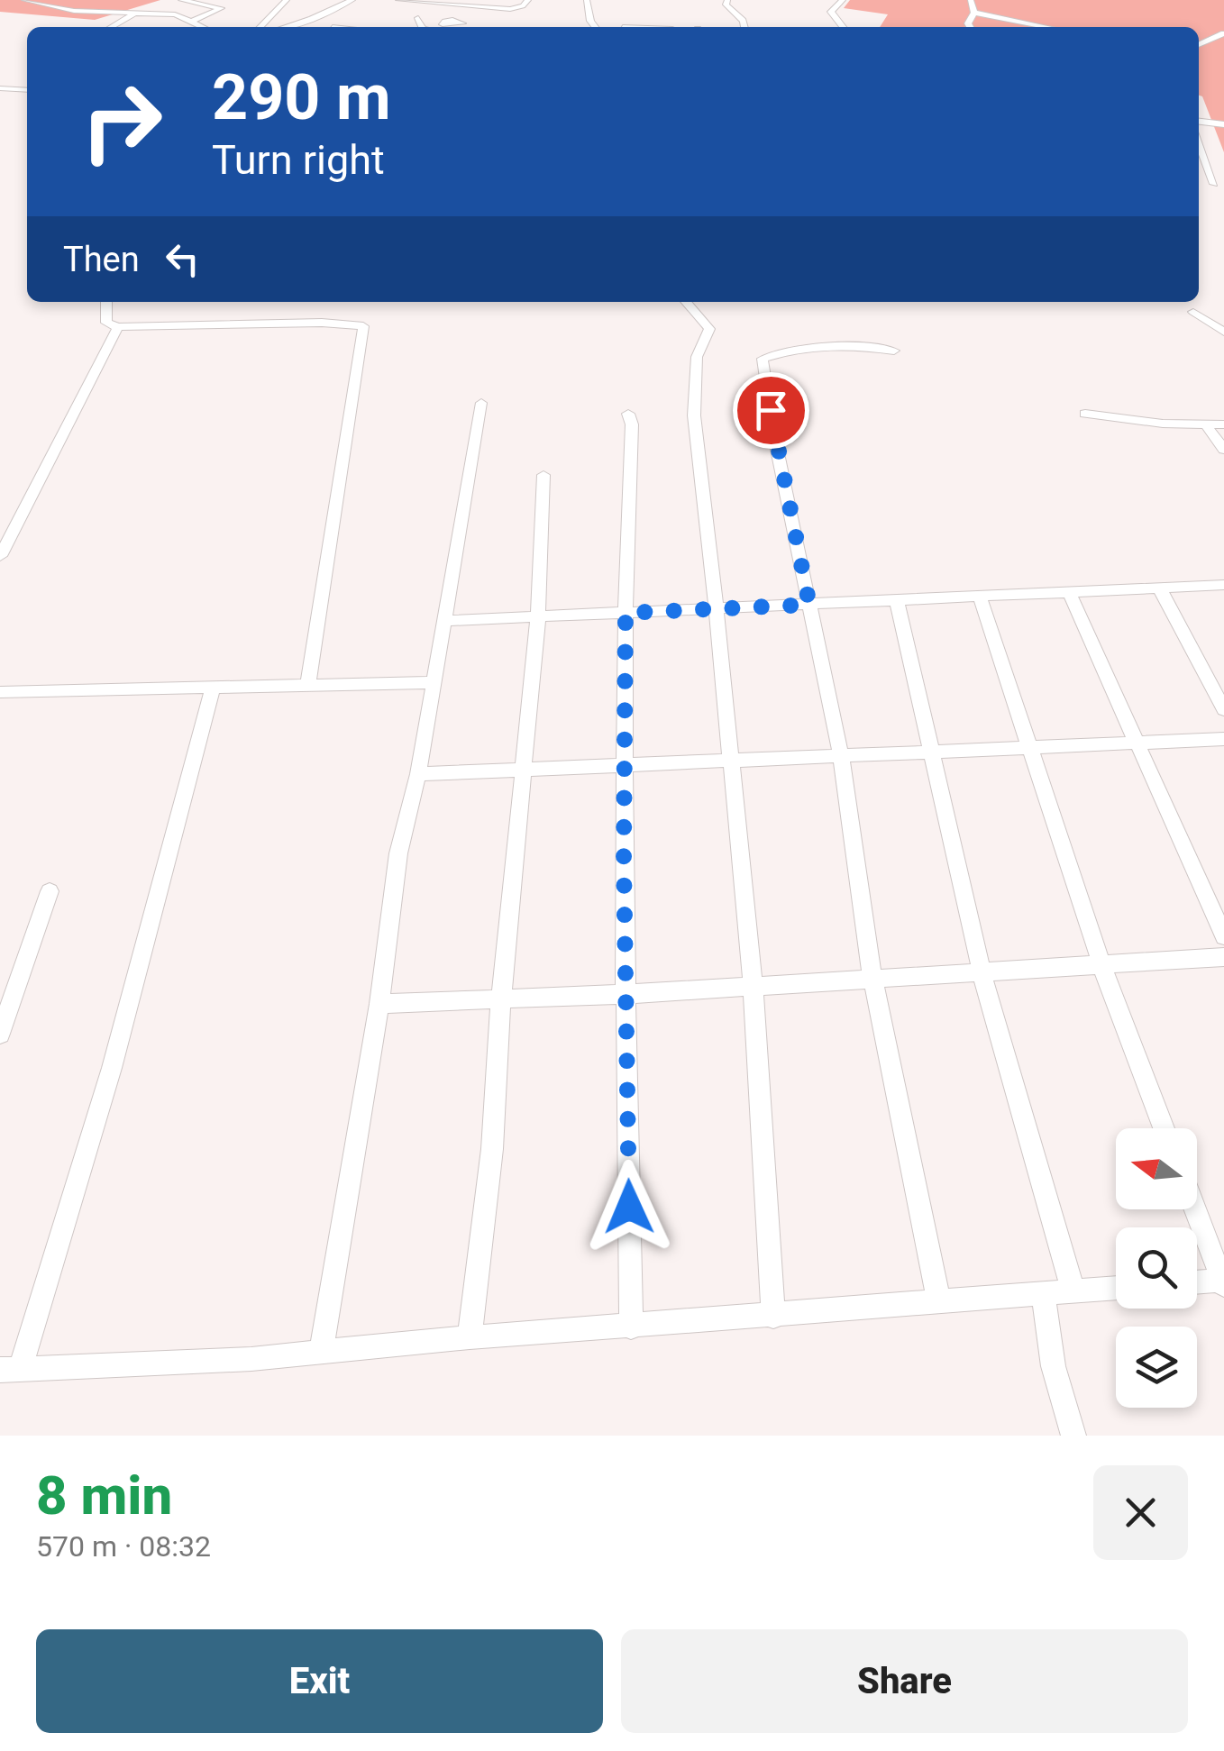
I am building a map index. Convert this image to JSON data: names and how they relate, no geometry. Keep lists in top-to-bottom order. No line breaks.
{"north":"left","page":{"turn":["290 m","Turn right"],"then":"Then","heading":["8 min","570 m · 08:32"],"buttons":["Exit","Share"]}}
